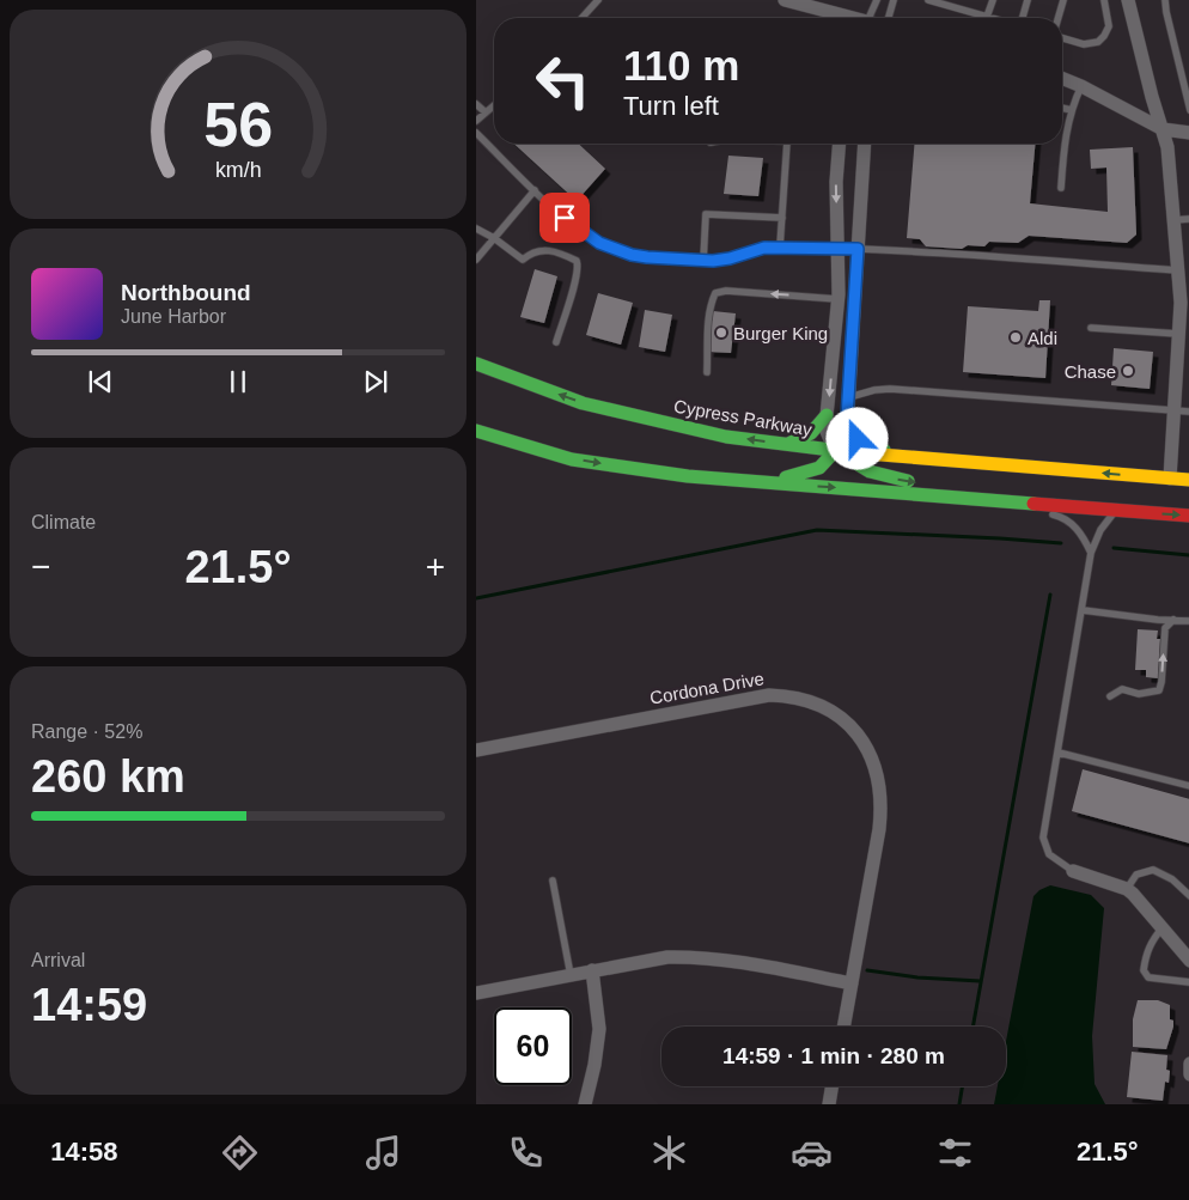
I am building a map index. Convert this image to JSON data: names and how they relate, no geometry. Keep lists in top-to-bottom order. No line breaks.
{"streets":{"main road":["Cypress Parkway"],"street":["Cordona Drive"]},"places":["Burger King","Aldi","Chase"],"page":{"turn":["110 m","Turn left"],"song":["Northbound","June Harbor"],"tile":["Climate",["Range · 52%","260 km"],["Arrival","14:59"]],"heat":["−","21.5°","+"],"limit":"60","trip":"14:59 · 1 min · 280 m","tabs":["14:58","21.5°"],"gauge":["56","km/h"]}}
